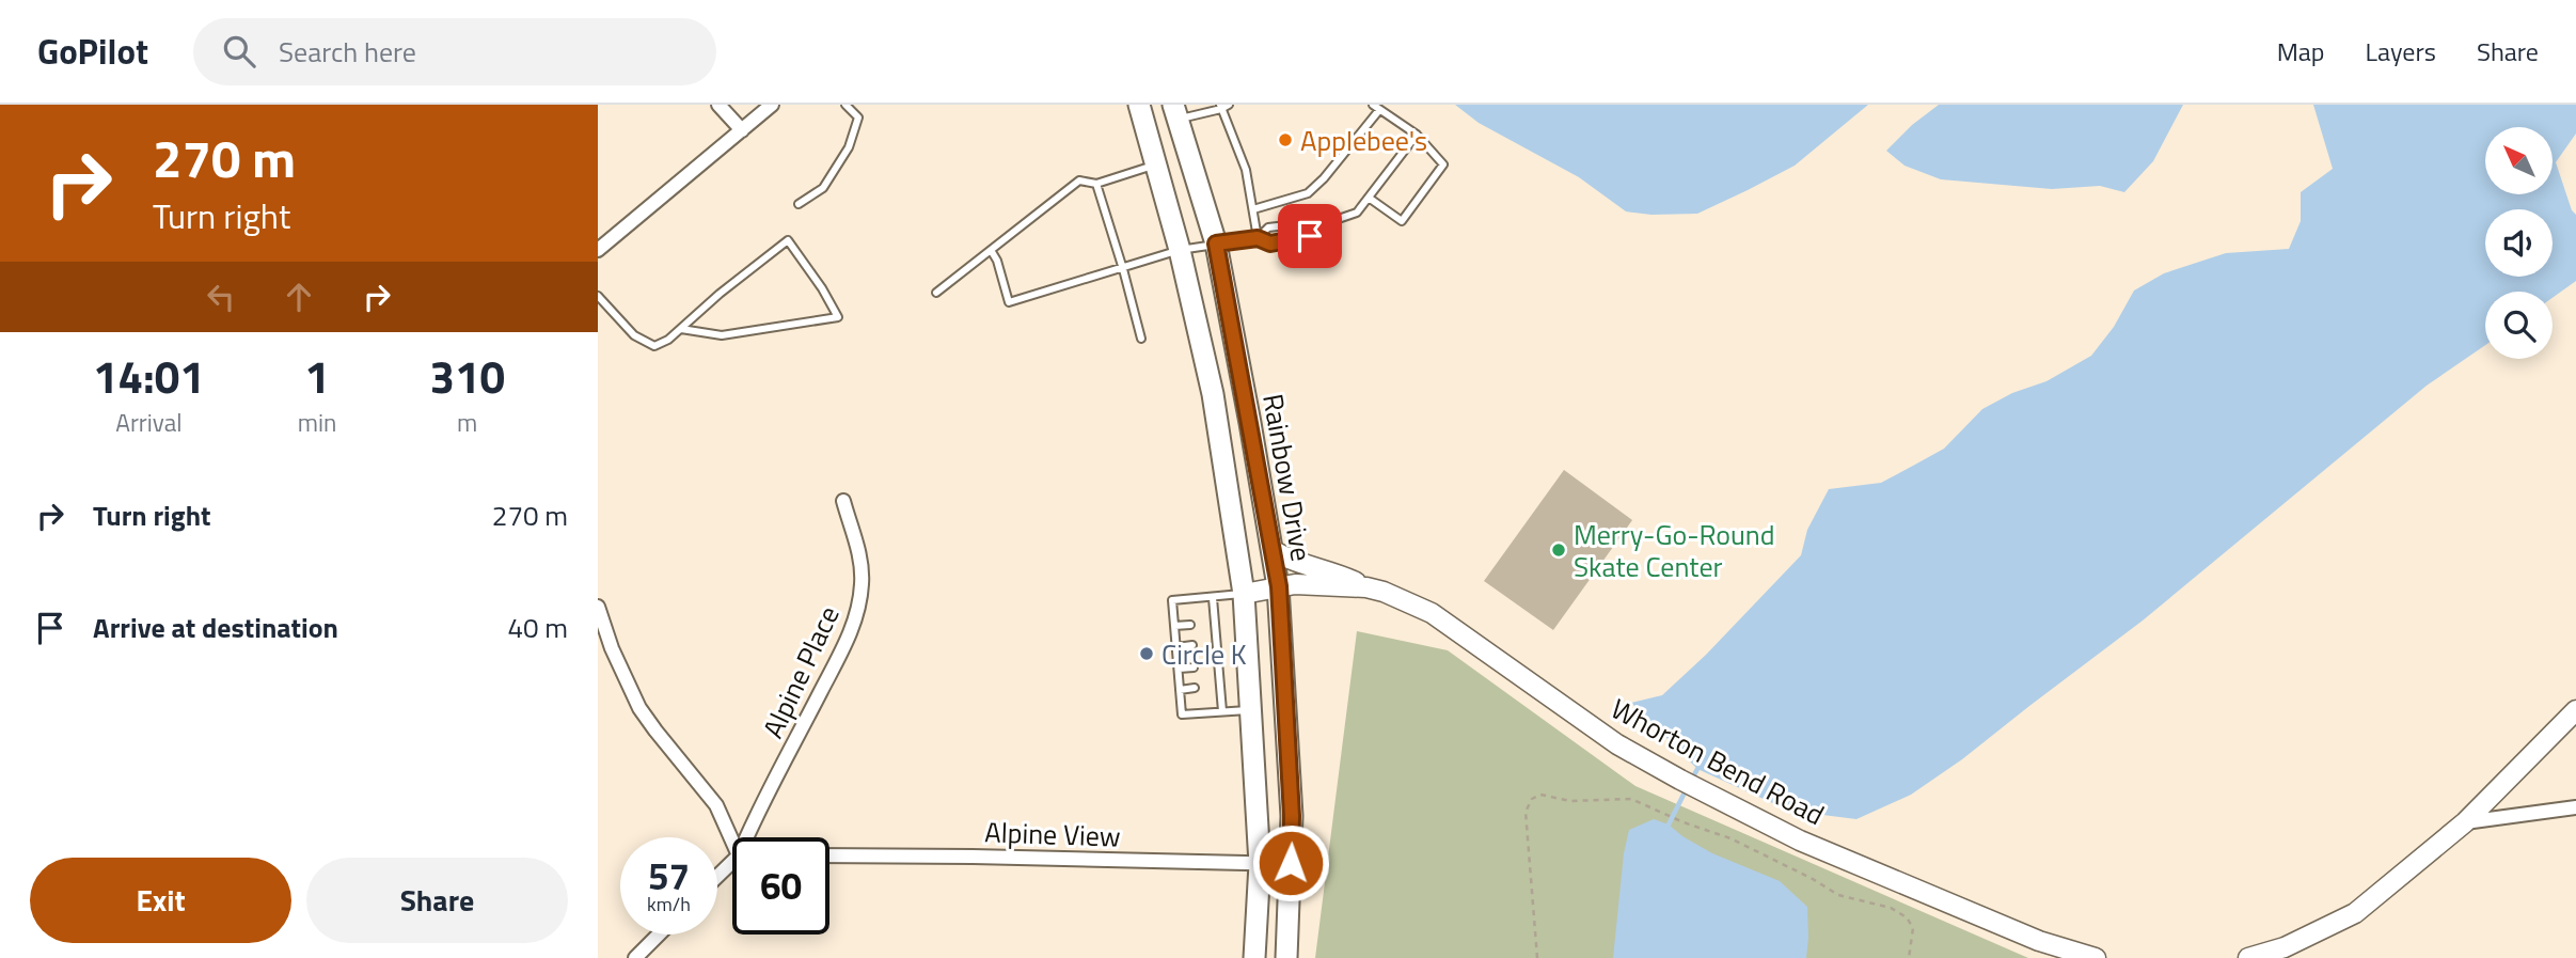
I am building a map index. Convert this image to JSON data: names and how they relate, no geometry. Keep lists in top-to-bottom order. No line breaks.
{"streets":{"main road":["Rainbow Drive","Whorton Bend Road"],"street":["Alpine Place","Alpine View"]},"crossings":[["Rainbow Drive","Whorton Bend Road"],["Rainbow Drive","Alpine View"]],"places":["Applebee's","Merry-Go-Round Skate Center","Circle K"],"north":"top left","page":{"header":"GoPilot","search":"Search here","nav":["Map","Layers","Share"],"turn":["270 m","Turn right"],"eta":["14:01","Arrival","1","min","310","m"],"list":[{"name":"Turn right","value":"270 m"},{"name":"Arrive at destination","value":"40 m"}],"speed":"57 km/h","limit":"60","buttons":["Exit","Share"]}}
